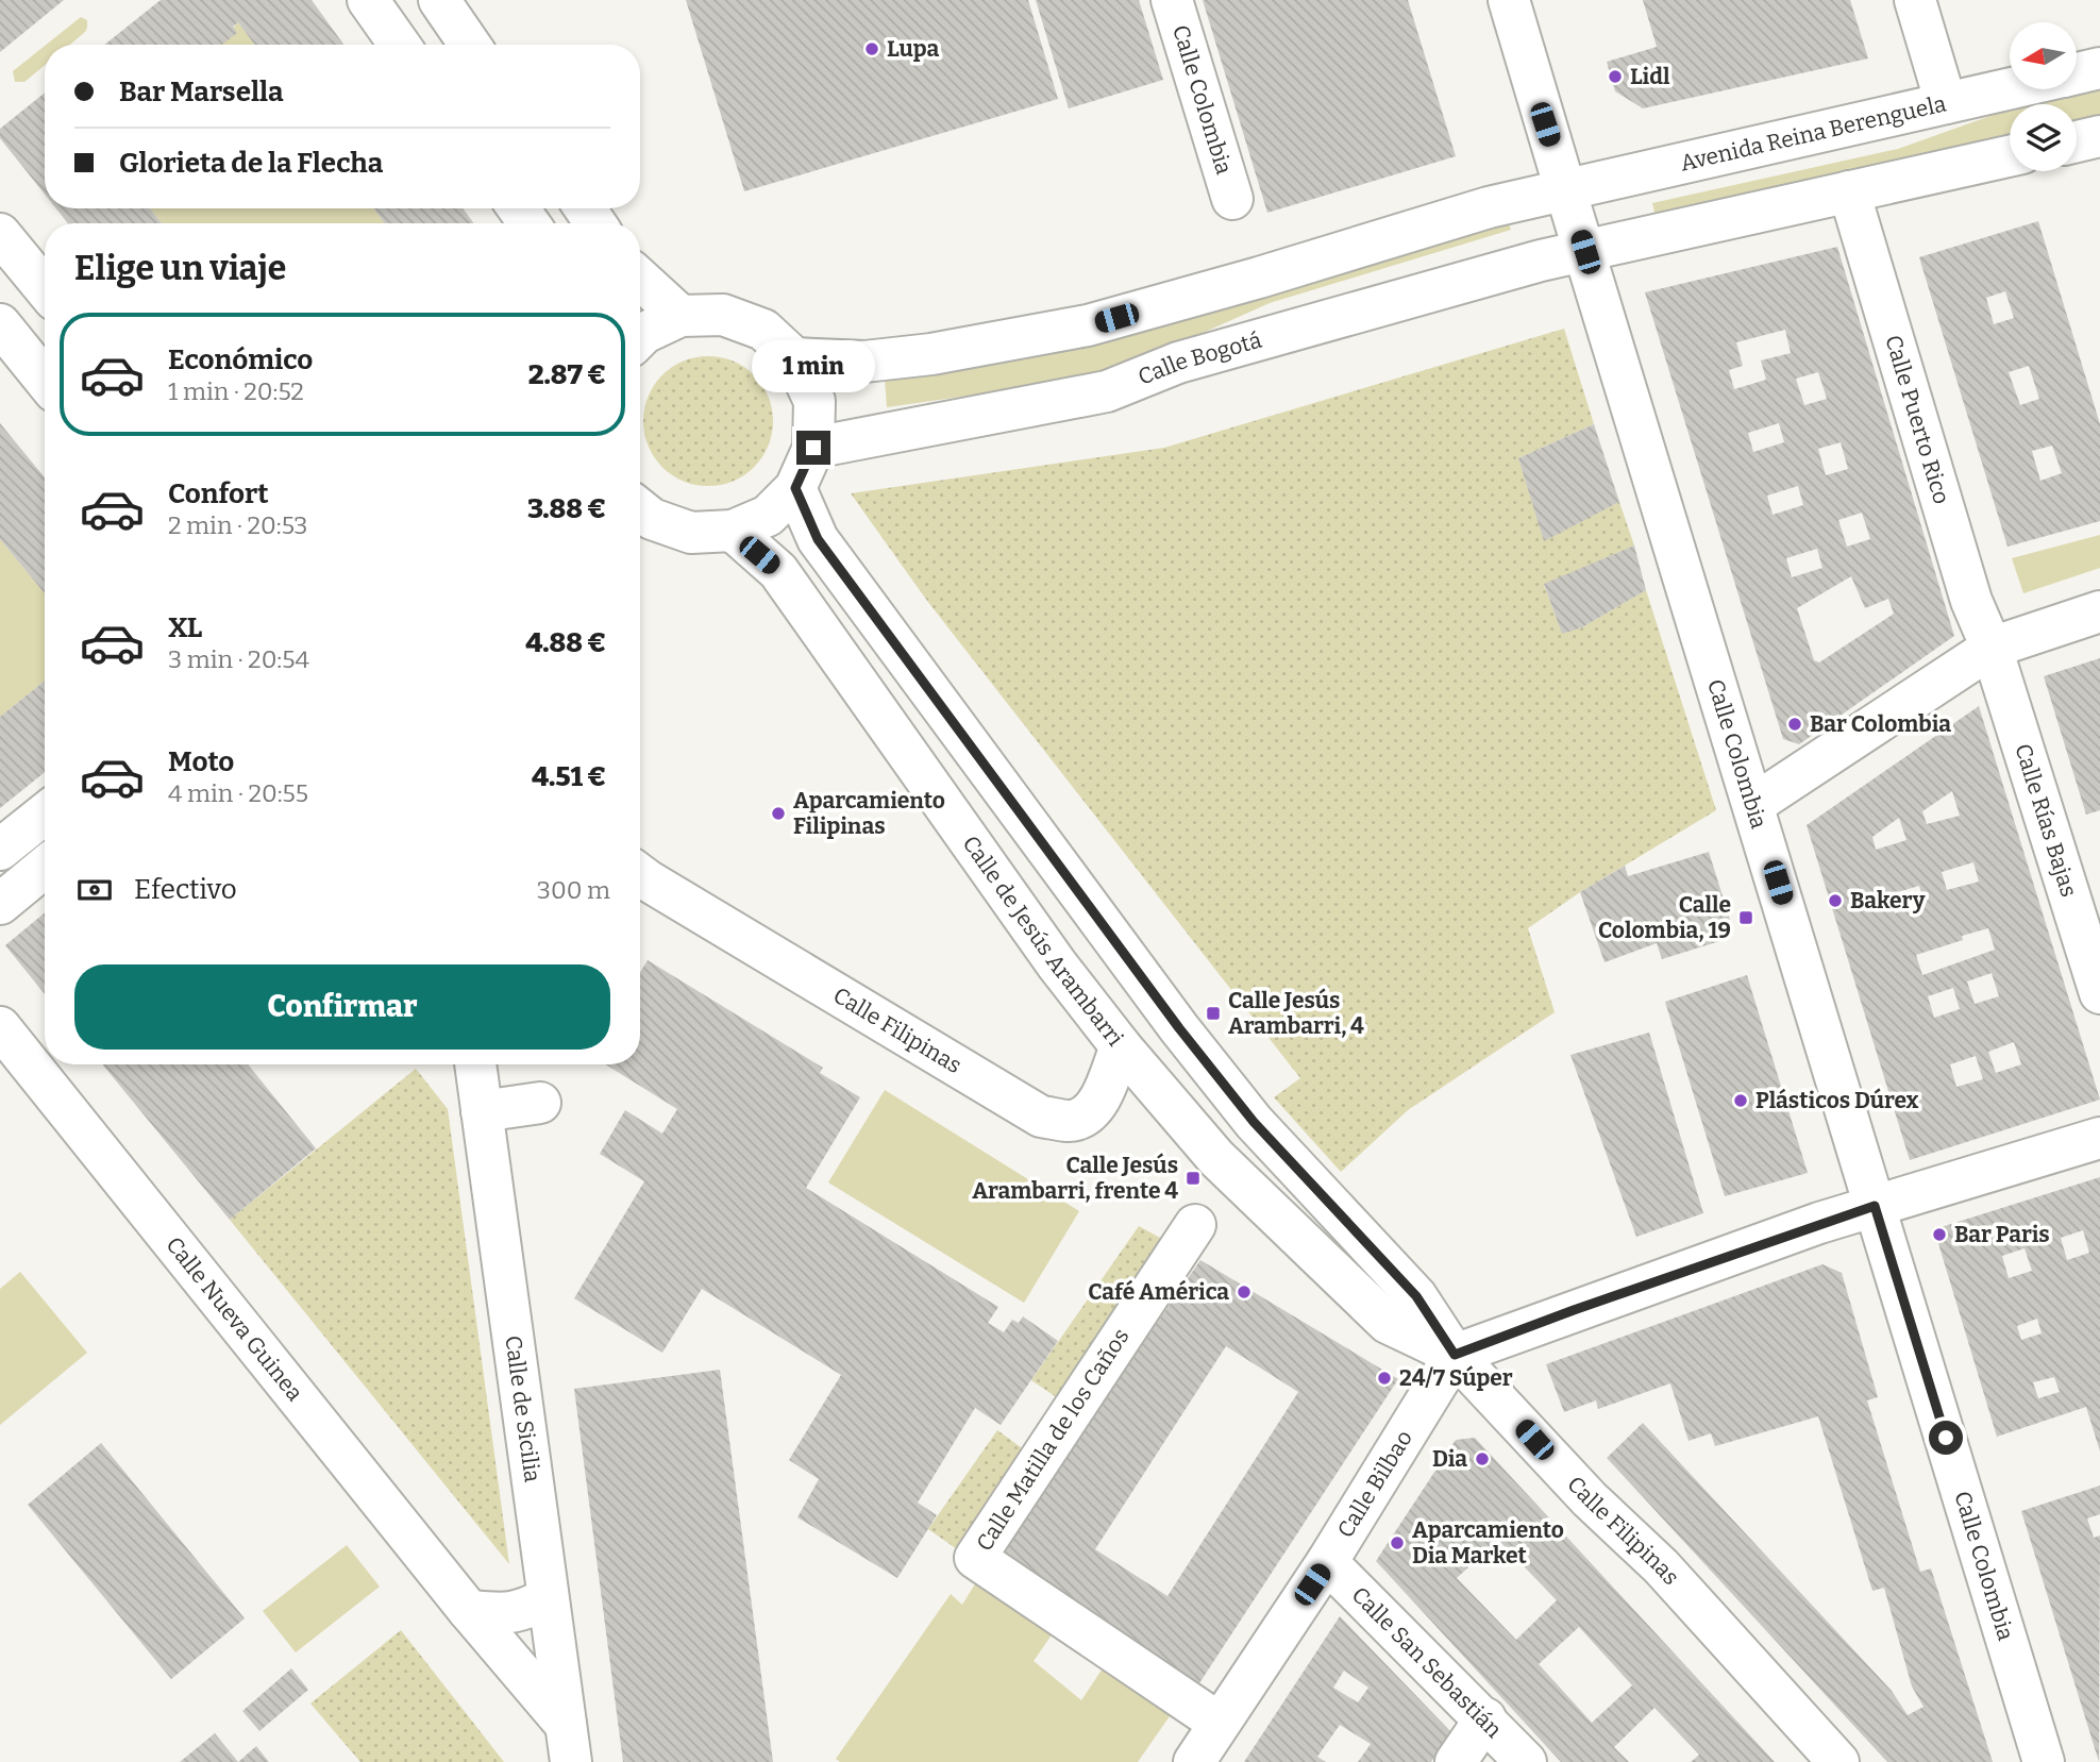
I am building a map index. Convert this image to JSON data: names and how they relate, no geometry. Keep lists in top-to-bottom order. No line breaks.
{"streets":{"main road":["Calle Colombia","Avenida Reina Berenguela","Calle Bogotá","Calle Puerto Rico","Calle Rías Bajas","Calle de Jesús Arambarri","Calle Filipinas","Calle Nueva Guinea","Calle de Sicilia","Calle Matilla de los Caños","Calle Bilbao","Calle San Sebastián"]},"crossings":[["Calle Colombia","Avenida Reina Berenguela"],["Calle Colombia","Calle Bogotá"],["Calle Puerto Rico","Calle Rías Bajas"],["Calle de Jesús Arambarri","Calle Filipinas"],["Calle Filipinas","Calle Bilbao"],["Calle Nueva Guinea","Calle de Sicilia"],["Calle Matilla de los Caños","Calle Bilbao"],["Calle Bilbao","Calle San Sebastián"]],"places":{"other":["Lupa","Lidl","Bar Colombia","Aparcamiento Filipinas","Bakery","Plásticos Dúrex","Bar Paris","Café América","24/7 Súper","Dia","Aparcamiento Dia Market"],"transit":["Calle Colombia, 19","Calle Jesús Arambarri, 4","Calle Jesús Arambarri, frente 4"]},"north":"left","page":{"banner":["Bar Marsella","Glorieta de la Flecha"],"heading":"Elige un viaje","list":[{"name":"Económico","note":"1 min · 20:52","value":"2.87 €"},{"name":"Confort","note":"2 min · 20:53","value":"3.88 €"},{"name":"XL","note":"3 min · 20:54","value":"4.88 €"},{"name":"Moto","note":"4 min · 20:55","value":"4.51 €"}],"bubble":"1 min","pay":["Efectivo","300 m"],"buttons":"Confirmar"}}
